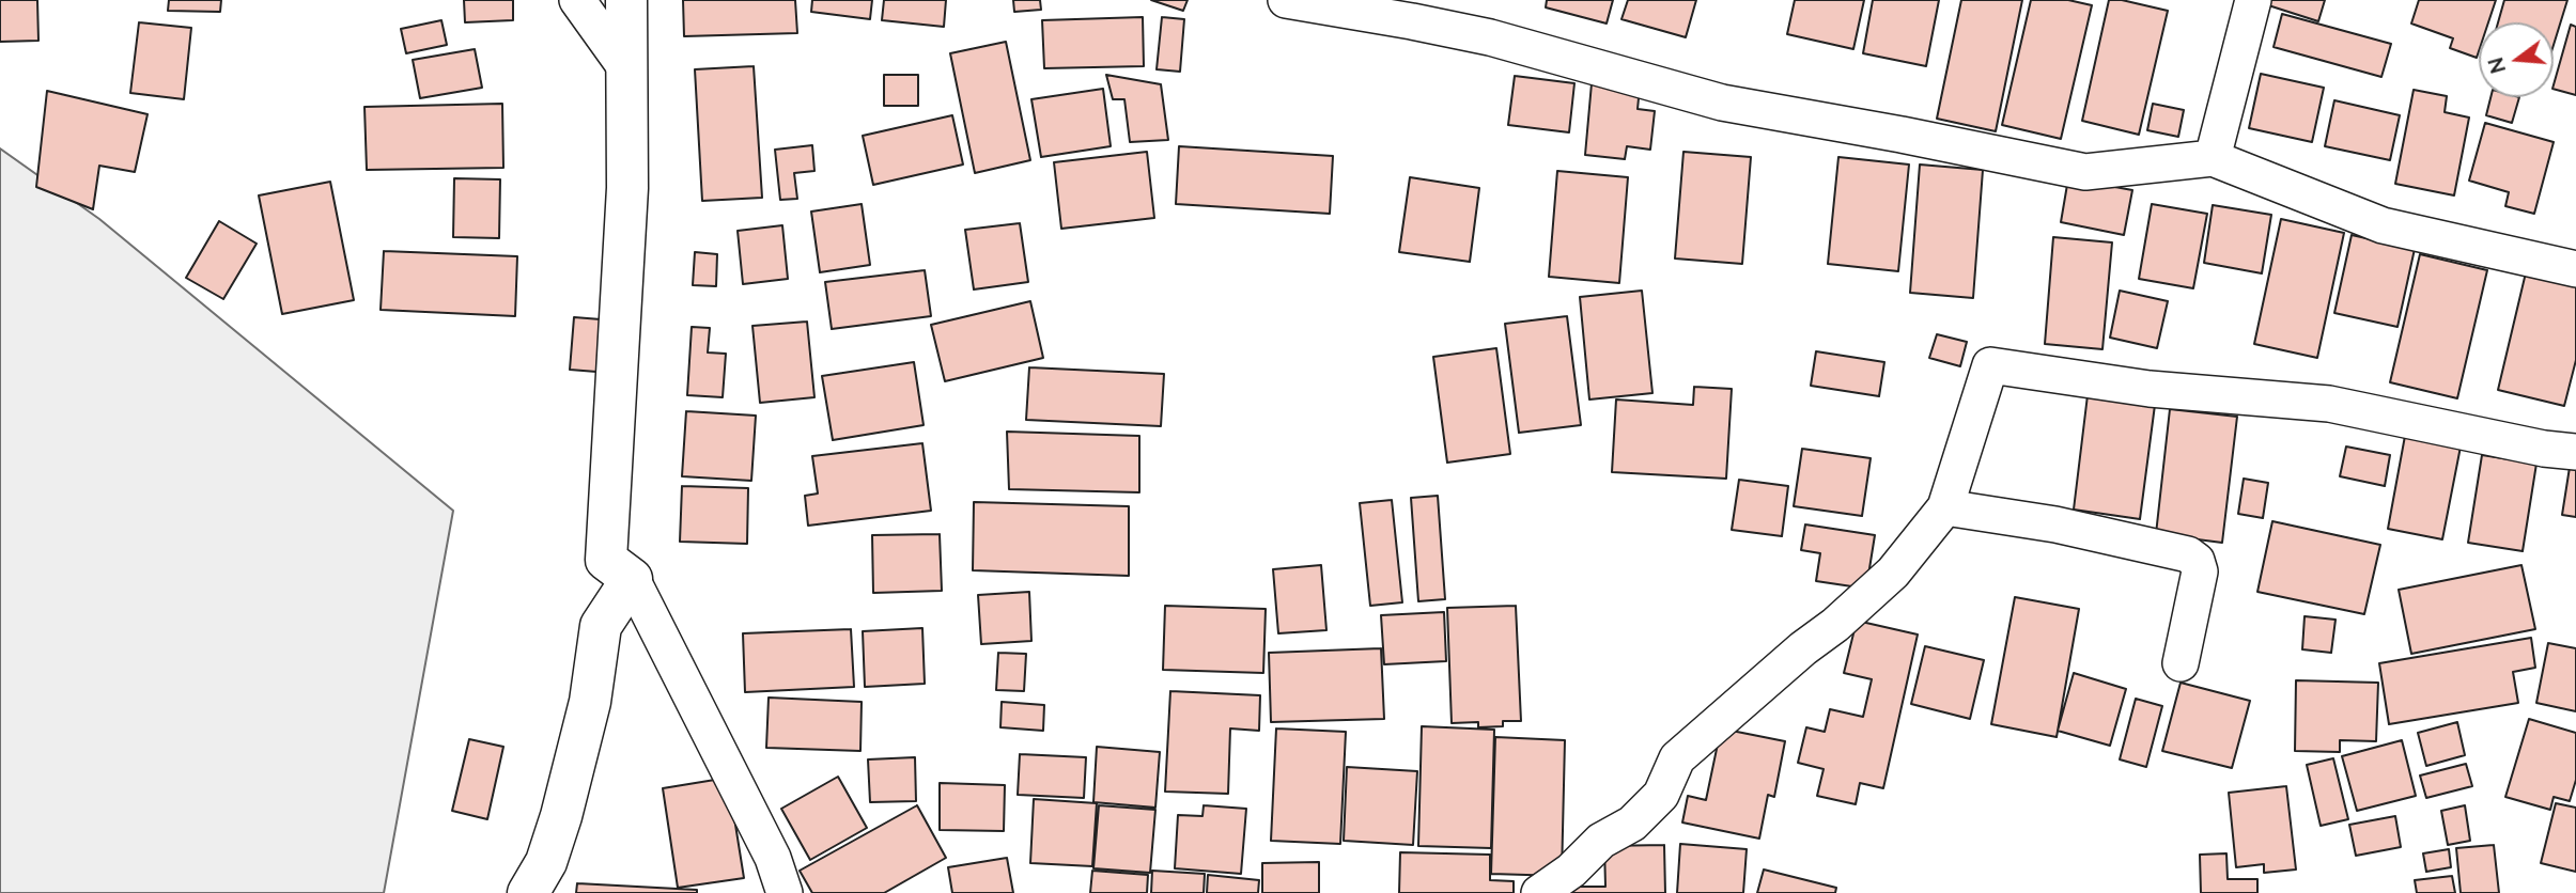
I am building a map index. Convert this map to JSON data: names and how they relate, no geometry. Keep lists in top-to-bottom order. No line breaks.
{"north":"left"}
